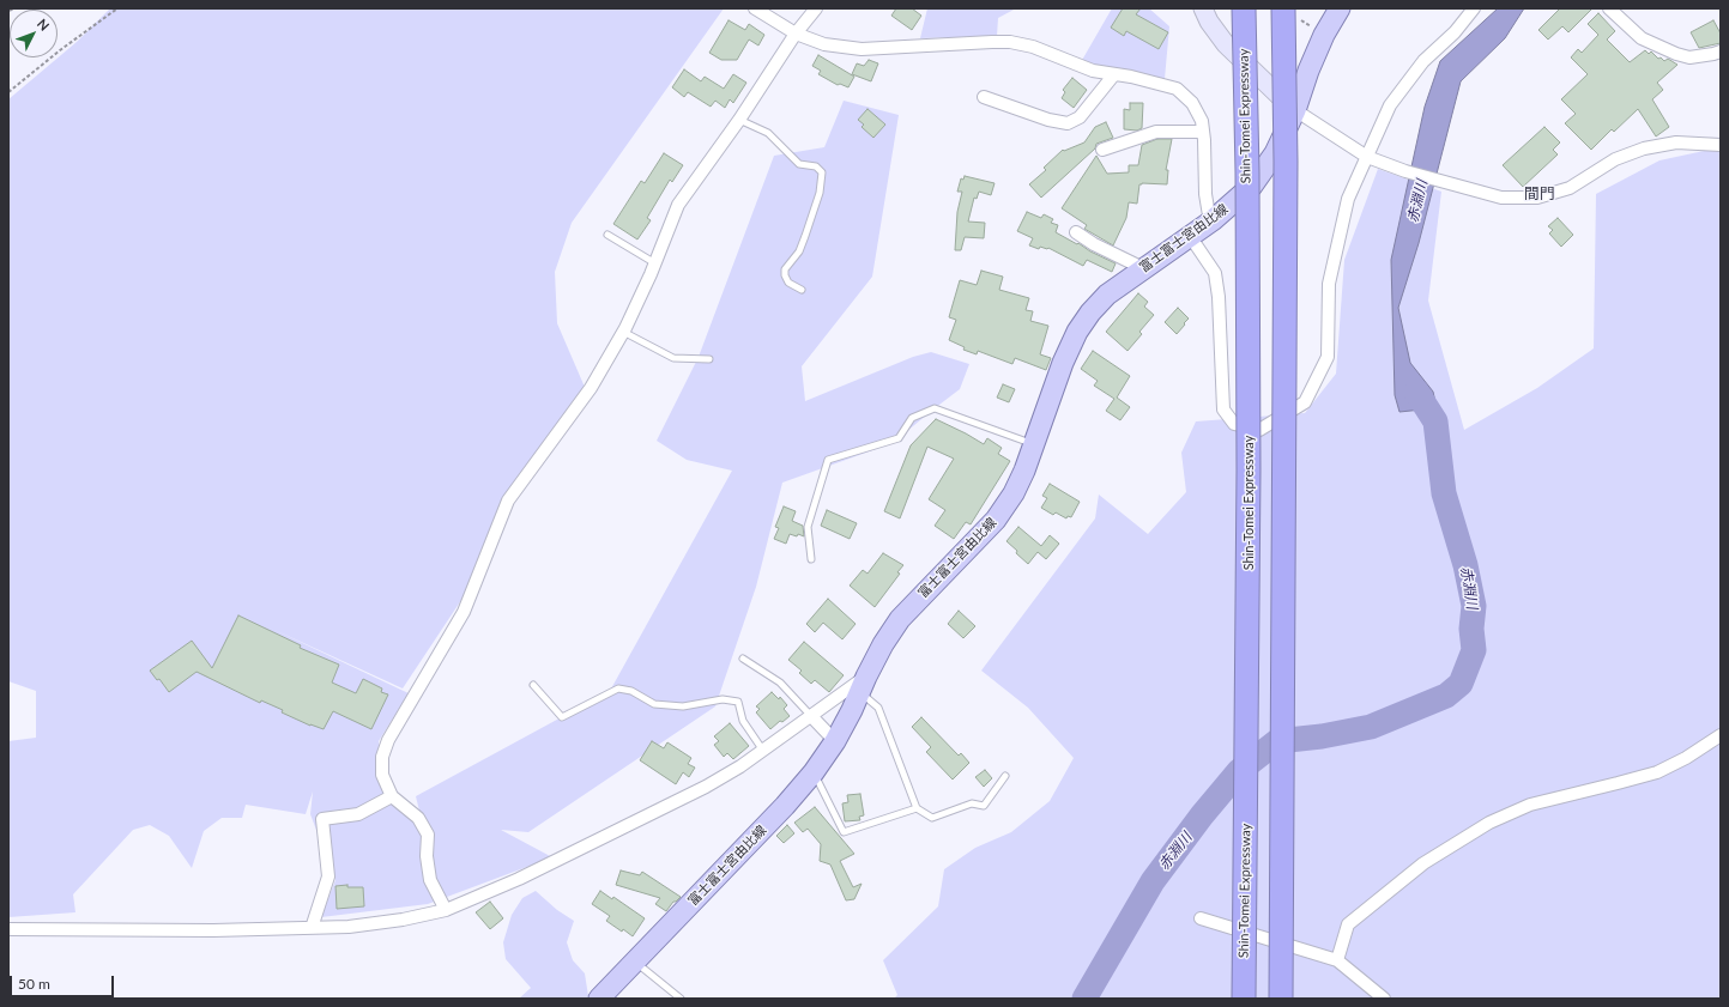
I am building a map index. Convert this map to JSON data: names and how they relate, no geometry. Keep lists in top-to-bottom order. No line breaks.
{"streets":{"highway":["Shin-Tomei Expressway"],"main road":["富士富士宮由比線"]},"districts":["間門"],"water":["赤淵川"],"scale_bar":"50 m","north":"top right"}
